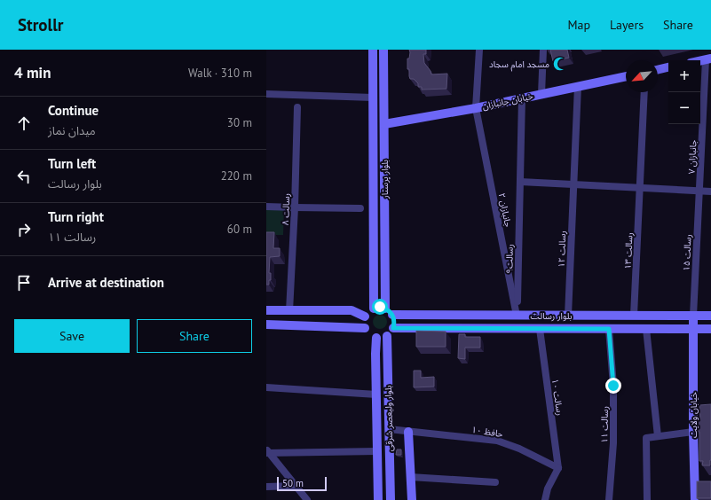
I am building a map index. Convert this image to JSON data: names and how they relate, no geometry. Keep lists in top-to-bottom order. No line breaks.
{"streets":{"main road":["خیابان جانبازان","بلوار پرستار","بلوار رسالت","خیابان ولایت","بلوار ولیعصر شرقی"],"street":["جانبازان ۷","رسالت ۸","جانبازان ۲","رسالت ۱۲","رسالت ۱۳","رسالت ۱۵","رسالت۹","رسالت ۱۰","رسالت ۱۱","حافظ ۱۰"]},"crossings":[["خیابان جانبازان","بلوار پرستار"],["خیابان جانبازان","جانبازان ۲"],["خیابان جانبازان","رسالت ۱۲"],["خیابان جانبازان","رسالت۹"],["جانبازان ۷","رسالت ۱۵"],["بلوار پرستار","بلوار رسالت"],["بلوار پرستار","بلوار ولیعصر شرقی"],["جانبازان ۲","رسالت۹"],["جانبازان ۲","بلوار رسالت"],["رسالت ۱۲","بلوار رسالت"],["رسالت ۱۳","بلوار رسالت"],["رسالت ۱۵","بلوار رسالت"],["رسالت ۱۵","خیابان ولایت"],["رسالت۹","بلوار رسالت"],["بلوار رسالت","رسالت ۱۰"],["بلوار رسالت","خیابان ولایت"],["بلوار رسالت","بلوار ولیعصر شرقی"],["بلوار رسالت","رسالت ۱۱"],["رسالت ۱۰","حافظ ۱۰"],["بلوار ولیعصر شرقی","حافظ ۱۰"]],"places":{"mosque":["مسجد امام سجاد"]},"scale_bar":"50 m","north":"bottom left","page":{"header":"Strollr","nav":["Map","Layers","Share"],"heading":["4 min","Walk · 310 m"],"map_buttons":["+","−"],"list":[["Continue","میدان نماز","30 m"],["Turn left","بلوار رسالت","220 m"],["Turn right","رسالت ۱۱","60 m"],"Arrive at destination"],"buttons":["Save","Share"],"scale":"50 m"}}
